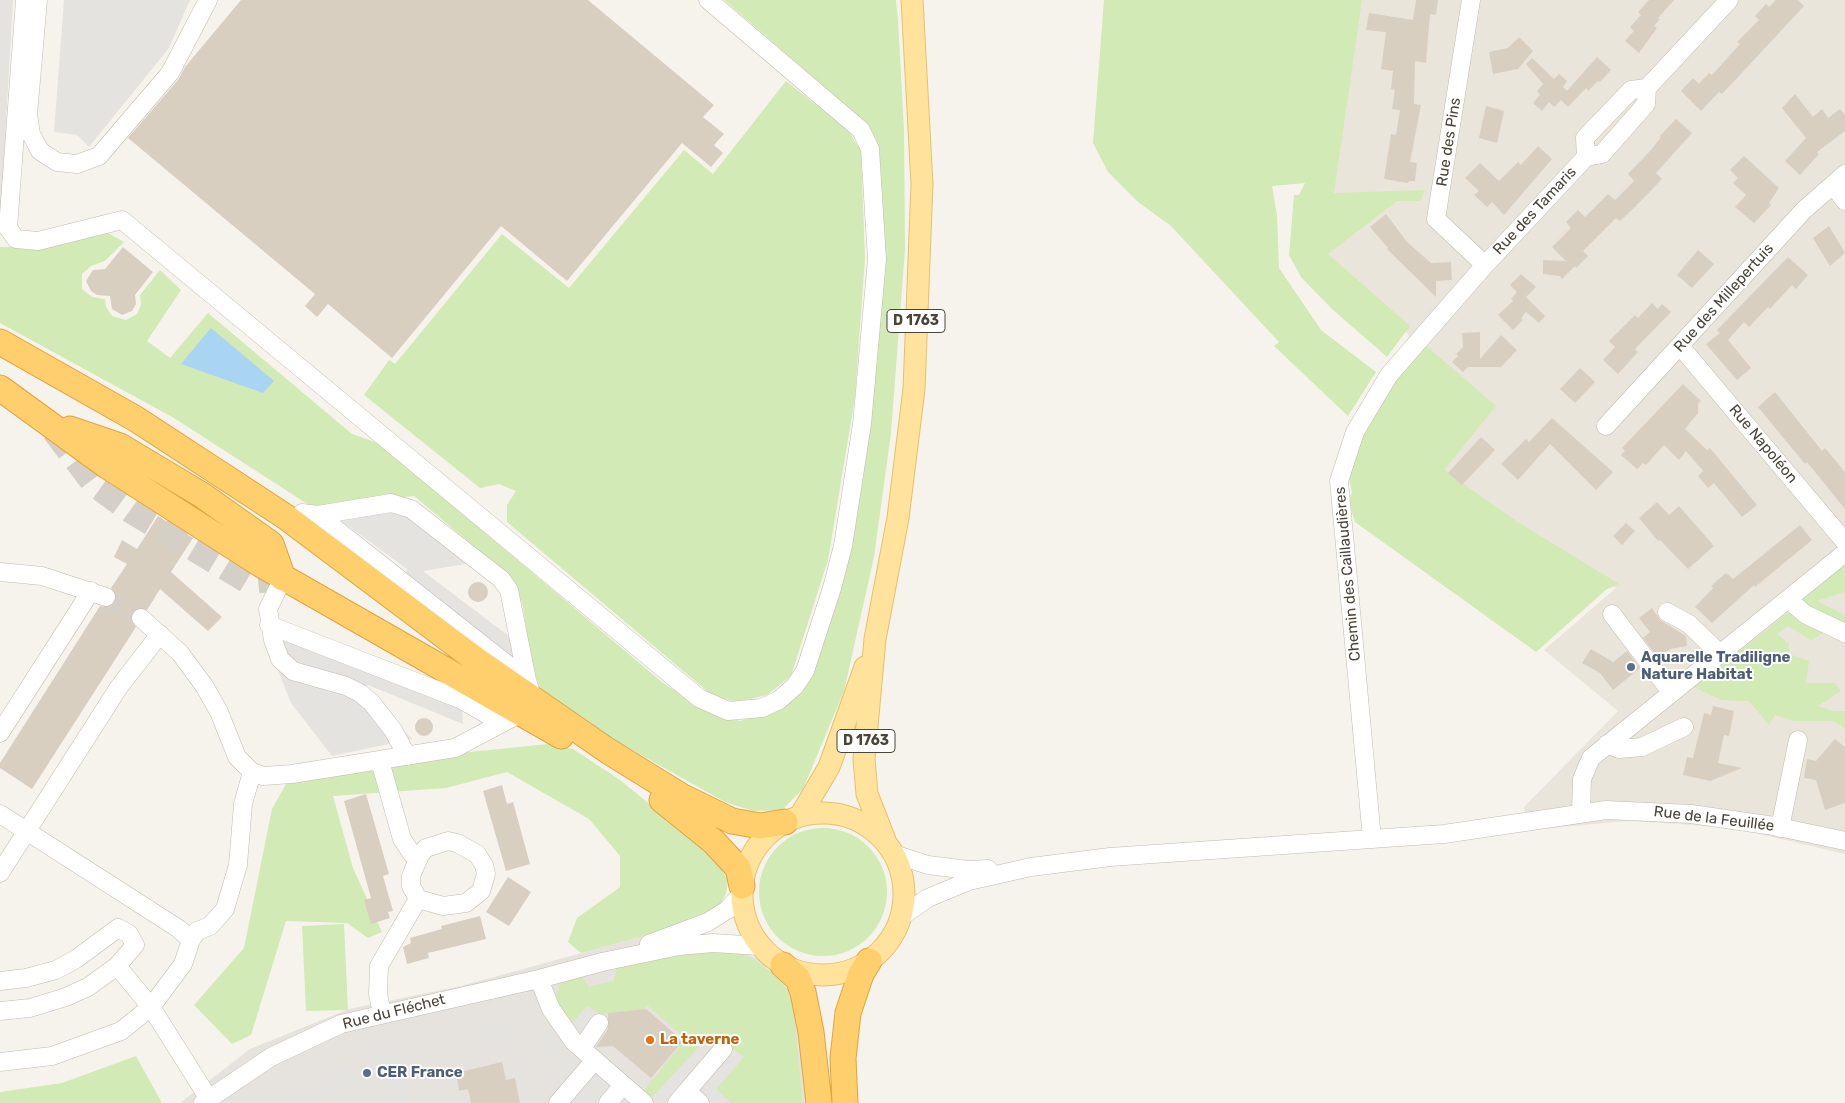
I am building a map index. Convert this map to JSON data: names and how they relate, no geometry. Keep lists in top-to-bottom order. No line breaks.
{"streets":{"main road":["D 1763"],"street":["Rue des Pins","Rue des Tamaris","Rue des Millepertuis","Rue Napoléon","Chemin des Caillaudières","Rue de la Feuillée","Rue du Fléchet"]},"crossings":[["Rue des Pins","Rue des Tamaris"],["Rue des Pins","Chemin des Caillaudières"],["Rue des Tamaris","Chemin des Caillaudières"],["Rue des Millepertuis","Rue Napoléon"],["D 1763","Rue du Fléchet"],["Chemin des Caillaudières","Rue de la Feuillée"]],"places":["Aquarelle Tradiligne Nature Habitat","La taverne","CER France"]}
